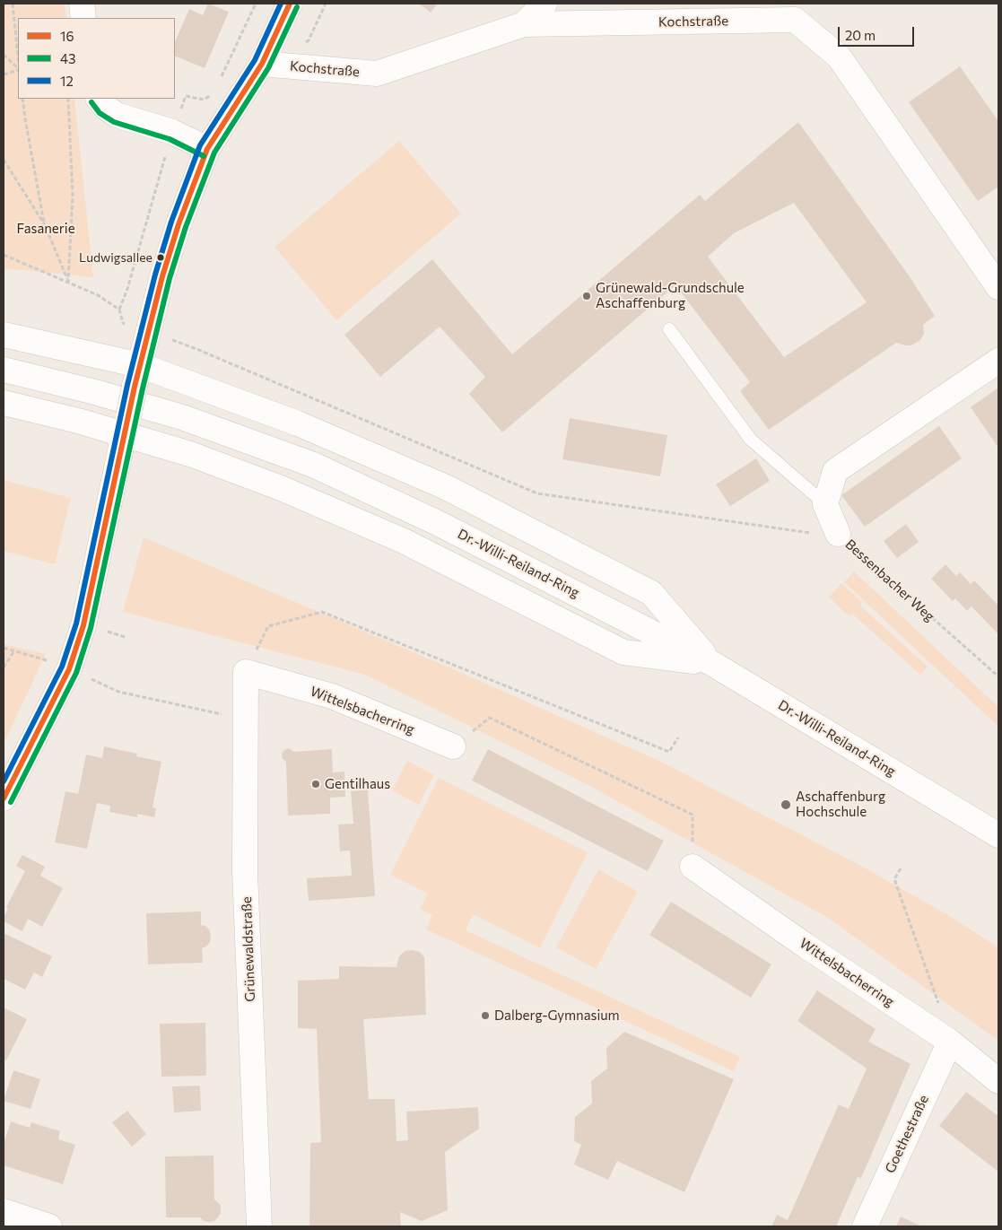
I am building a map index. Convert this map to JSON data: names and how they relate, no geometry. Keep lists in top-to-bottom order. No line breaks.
{"streets":{"main road":["Kochstraße","Dr.-Willi-Reiland-Ring","Bessenbacher Weg","Wittelsbacherring","Grünewaldstraße","Goethestraße"]},"crossings":[["Wittelsbacherring","Grünewaldstraße"],["Wittelsbacherring","Goethestraße"]],"parks":["Fasanerie"],"places":["Ludwigsallee","Grünewald-Grundschule Aschaffenburg","Gentilhaus","Aschaffenburg Hochschule","Dalberg-Gymnasium"],"lines":["transit line 16","transit line 12","transit line 43"],"legend":["16","43","12"],"scale_bar":"20 m"}
